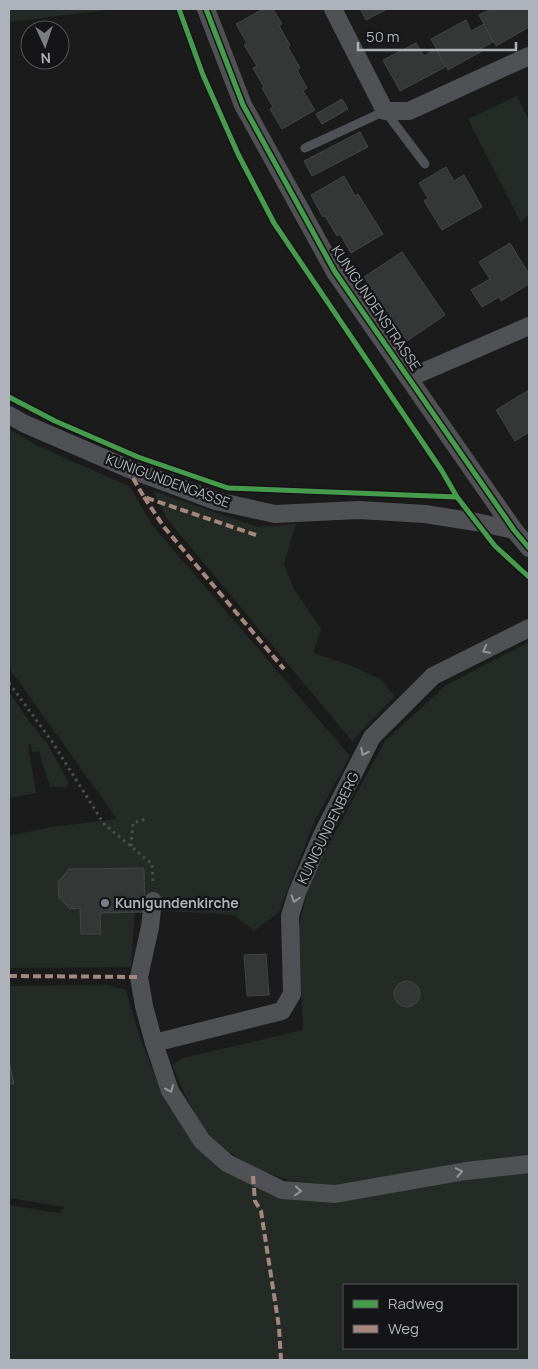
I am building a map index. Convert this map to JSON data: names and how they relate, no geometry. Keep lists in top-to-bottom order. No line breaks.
{"streets":{"street":["KUNIGUNDENSTRASSE","KUNIGUNDENGASSE","KUNIGUNDENBERG"]},"crossings":[["KUNIGUNDENSTRASSE","KUNIGUNDENGASSE"]],"one_way":["KUNIGUNDENBERG"],"places":["Kunigundenkirche"],"legend":["Radweg","Weg"],"scale_bar":"50 m","north":"bottom"}
